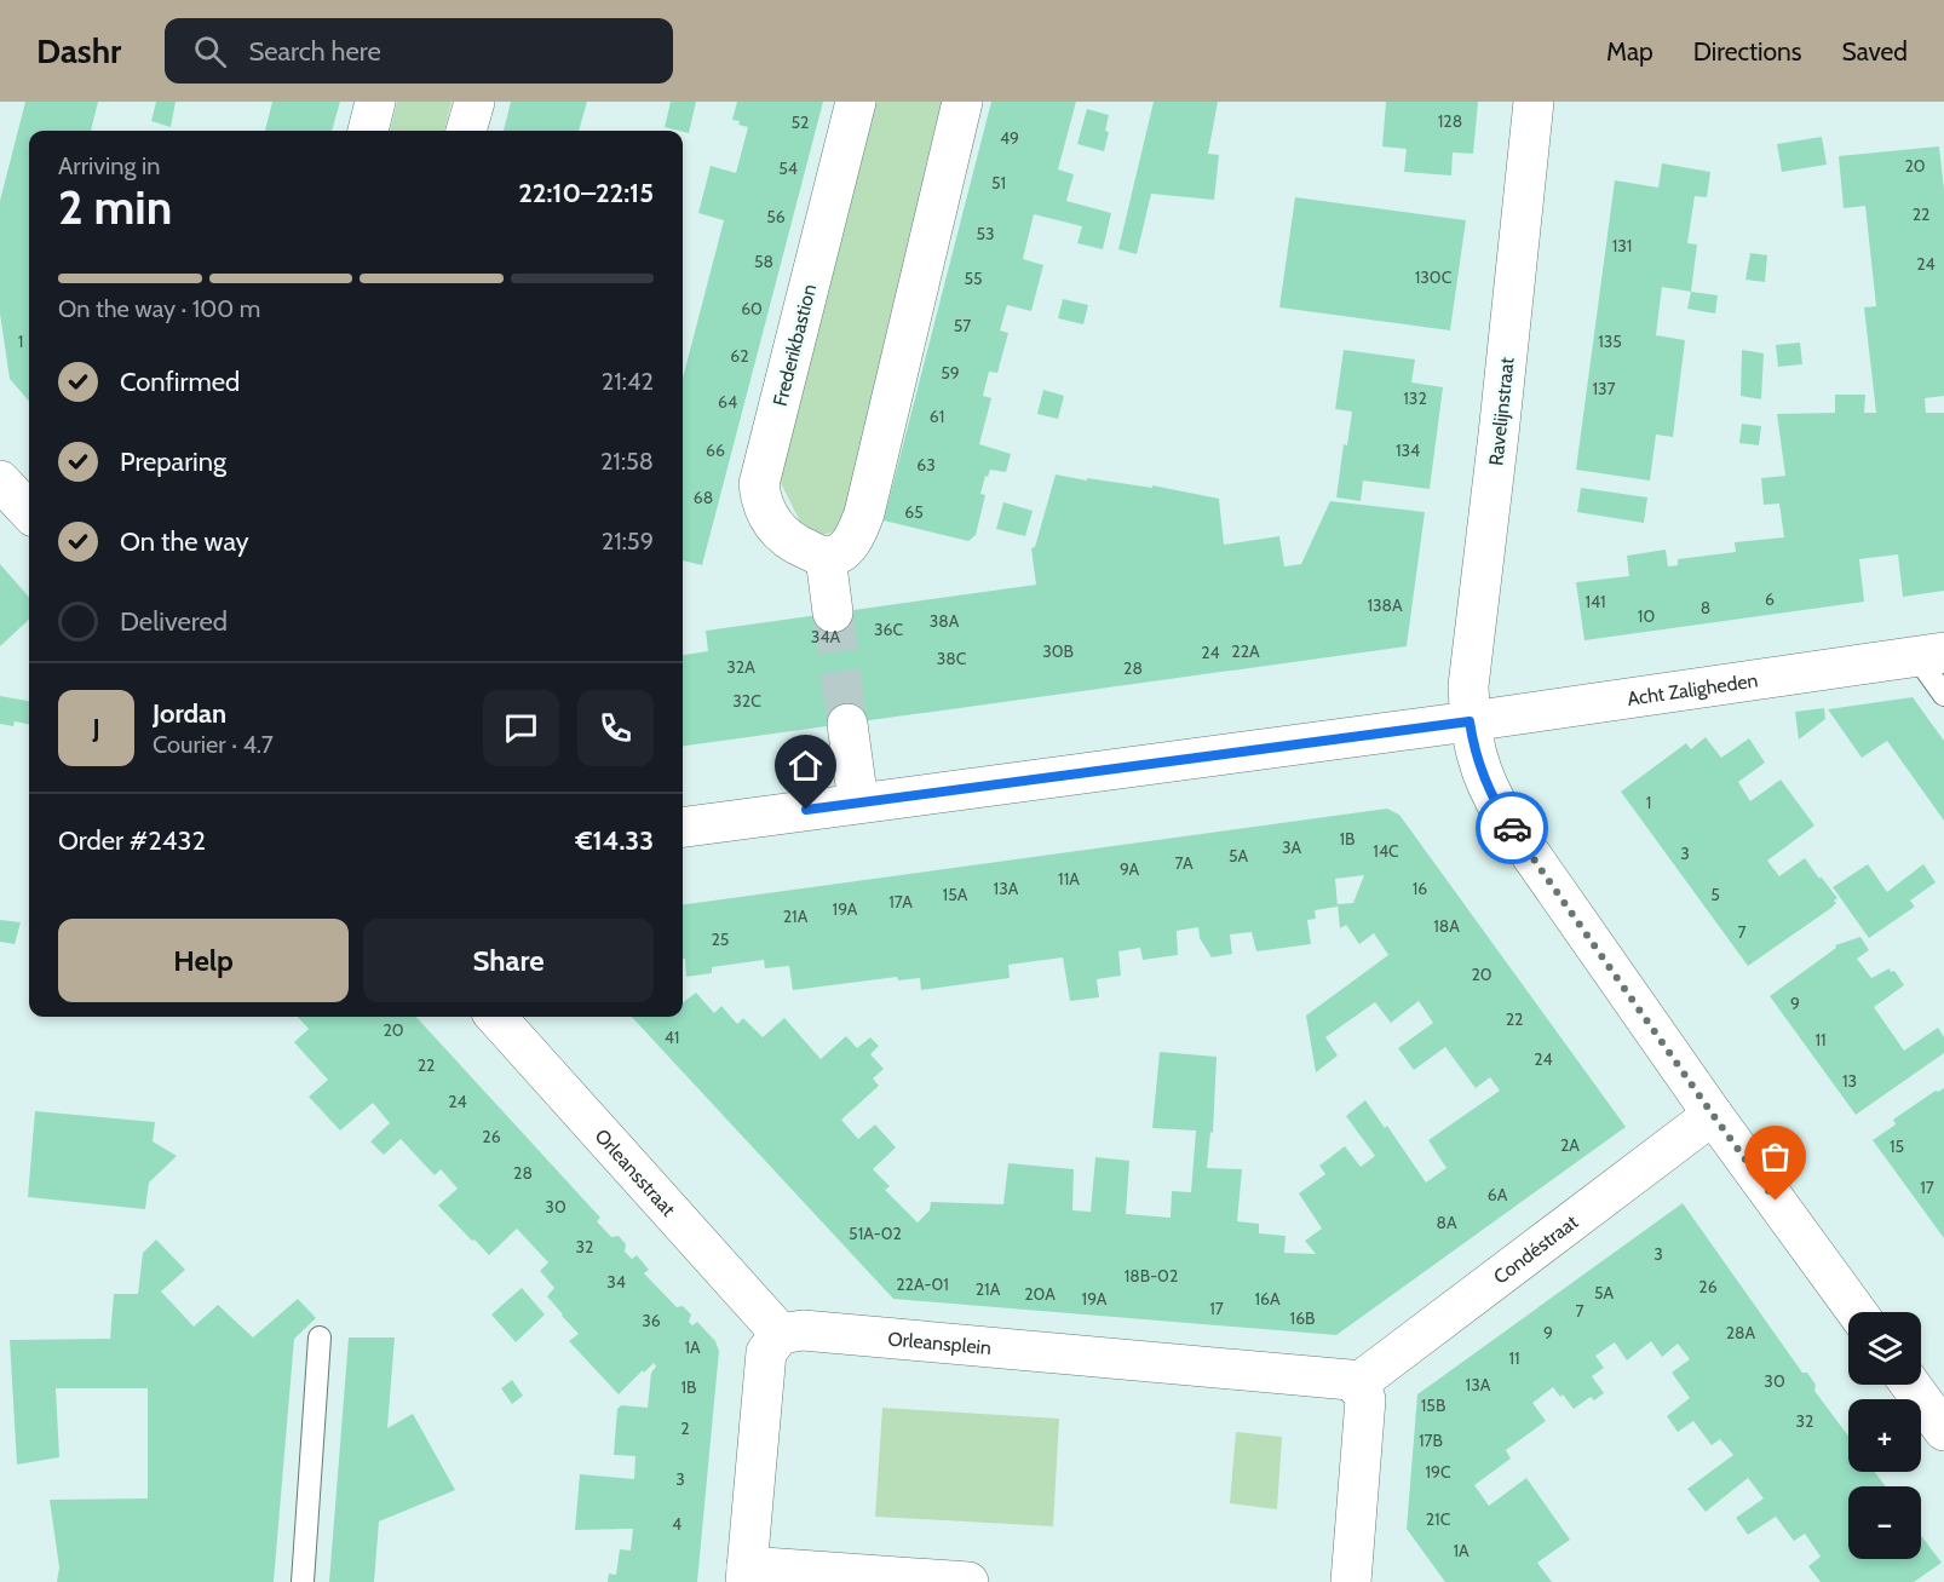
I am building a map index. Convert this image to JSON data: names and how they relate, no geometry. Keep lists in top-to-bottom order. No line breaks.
{"streets":{"street":["Frederikbastion","Ravelijnstraat","Acht Zaligheden","Orleansstraat","Condéstraat","Orleansplein"]},"crossings":[["Ravelijnstraat","Acht Zaligheden"],["Ravelijnstraat","Condéstraat"],["Orleansstraat","Orleansplein"],["Condéstraat","Orleansplein"]],"house_numbers":["128","52","49","20","54","51","22","56","53","131","58","24","130C","55","60","57","1","135","62","59","137","132","64","61","66","134","63","68","65","6","141","138A","8","10","38A","36C","34A","30B","22A","24","38C","32A","28","32C","1","1B","3A","14C","3","5A","7A","9A","11A","13A","16","15A","5","17A","19A","21A","18A","7","25","20","9","22","20","41","11","24","22","13","24","26","2A","15","28","17","6A","30","8A","51A-02","32","3","18B-02","34","22A-01","26","21A","5A","20A","19A","16A","17","7","16B","36","9","28A","1A","11","30","13A","1B","15B","32","2","17B","19C","3","21C","4","1A"],"page":{"header":"Dashr","search":"Search here","nav":["Map","Directions","Saved"],"heading":["2 min","Arriving in","22:10–22:15"],"panel":["Jordan","Courier · 4.7","Order #2432","€14.33"],"bar":"On the way · 100 m","list":[["Confirmed","21:42"],["Preparing","21:58"],["On the way","21:59"],"Delivered"],"round":"J","buttons":["Help","Share"],"map_buttons":["+","−"]}}
